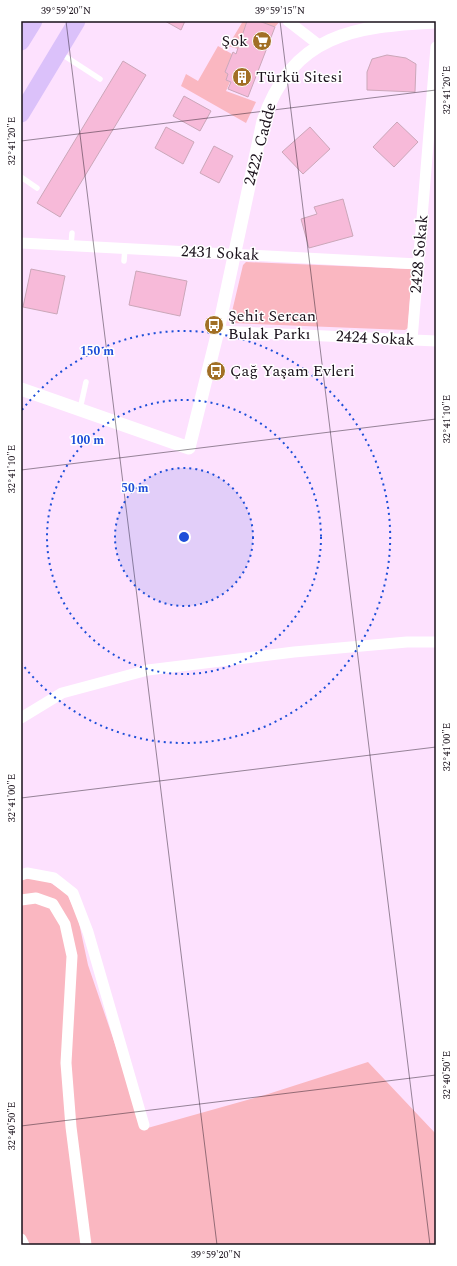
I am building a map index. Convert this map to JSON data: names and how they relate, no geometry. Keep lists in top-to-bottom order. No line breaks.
{"streets":{"street":["2422. Cadde","2431 Sokak","2428 Sokak","2424 Sokak"]},"crossings":[["2422. Cadde","2431 Sokak"],["2422. Cadde","2424 Sokak"],["2431 Sokak","2428 Sokak"],["2428 Sokak","2424 Sokak"]],"places":{"supermarket":["Şok"],"building":["Türkü Sitesi"],"bus stop":["Şehit Sercan Bulak Parkı","Çağ Yaşam Evleri"]},"coordinates":["39°59'20\"N","39°59'15\"N","32°41'20\"E","32°41'10\"E","32°41'00\"E","32°40'50\"E"],"rings":["150 m","100 m","50 m"]}
